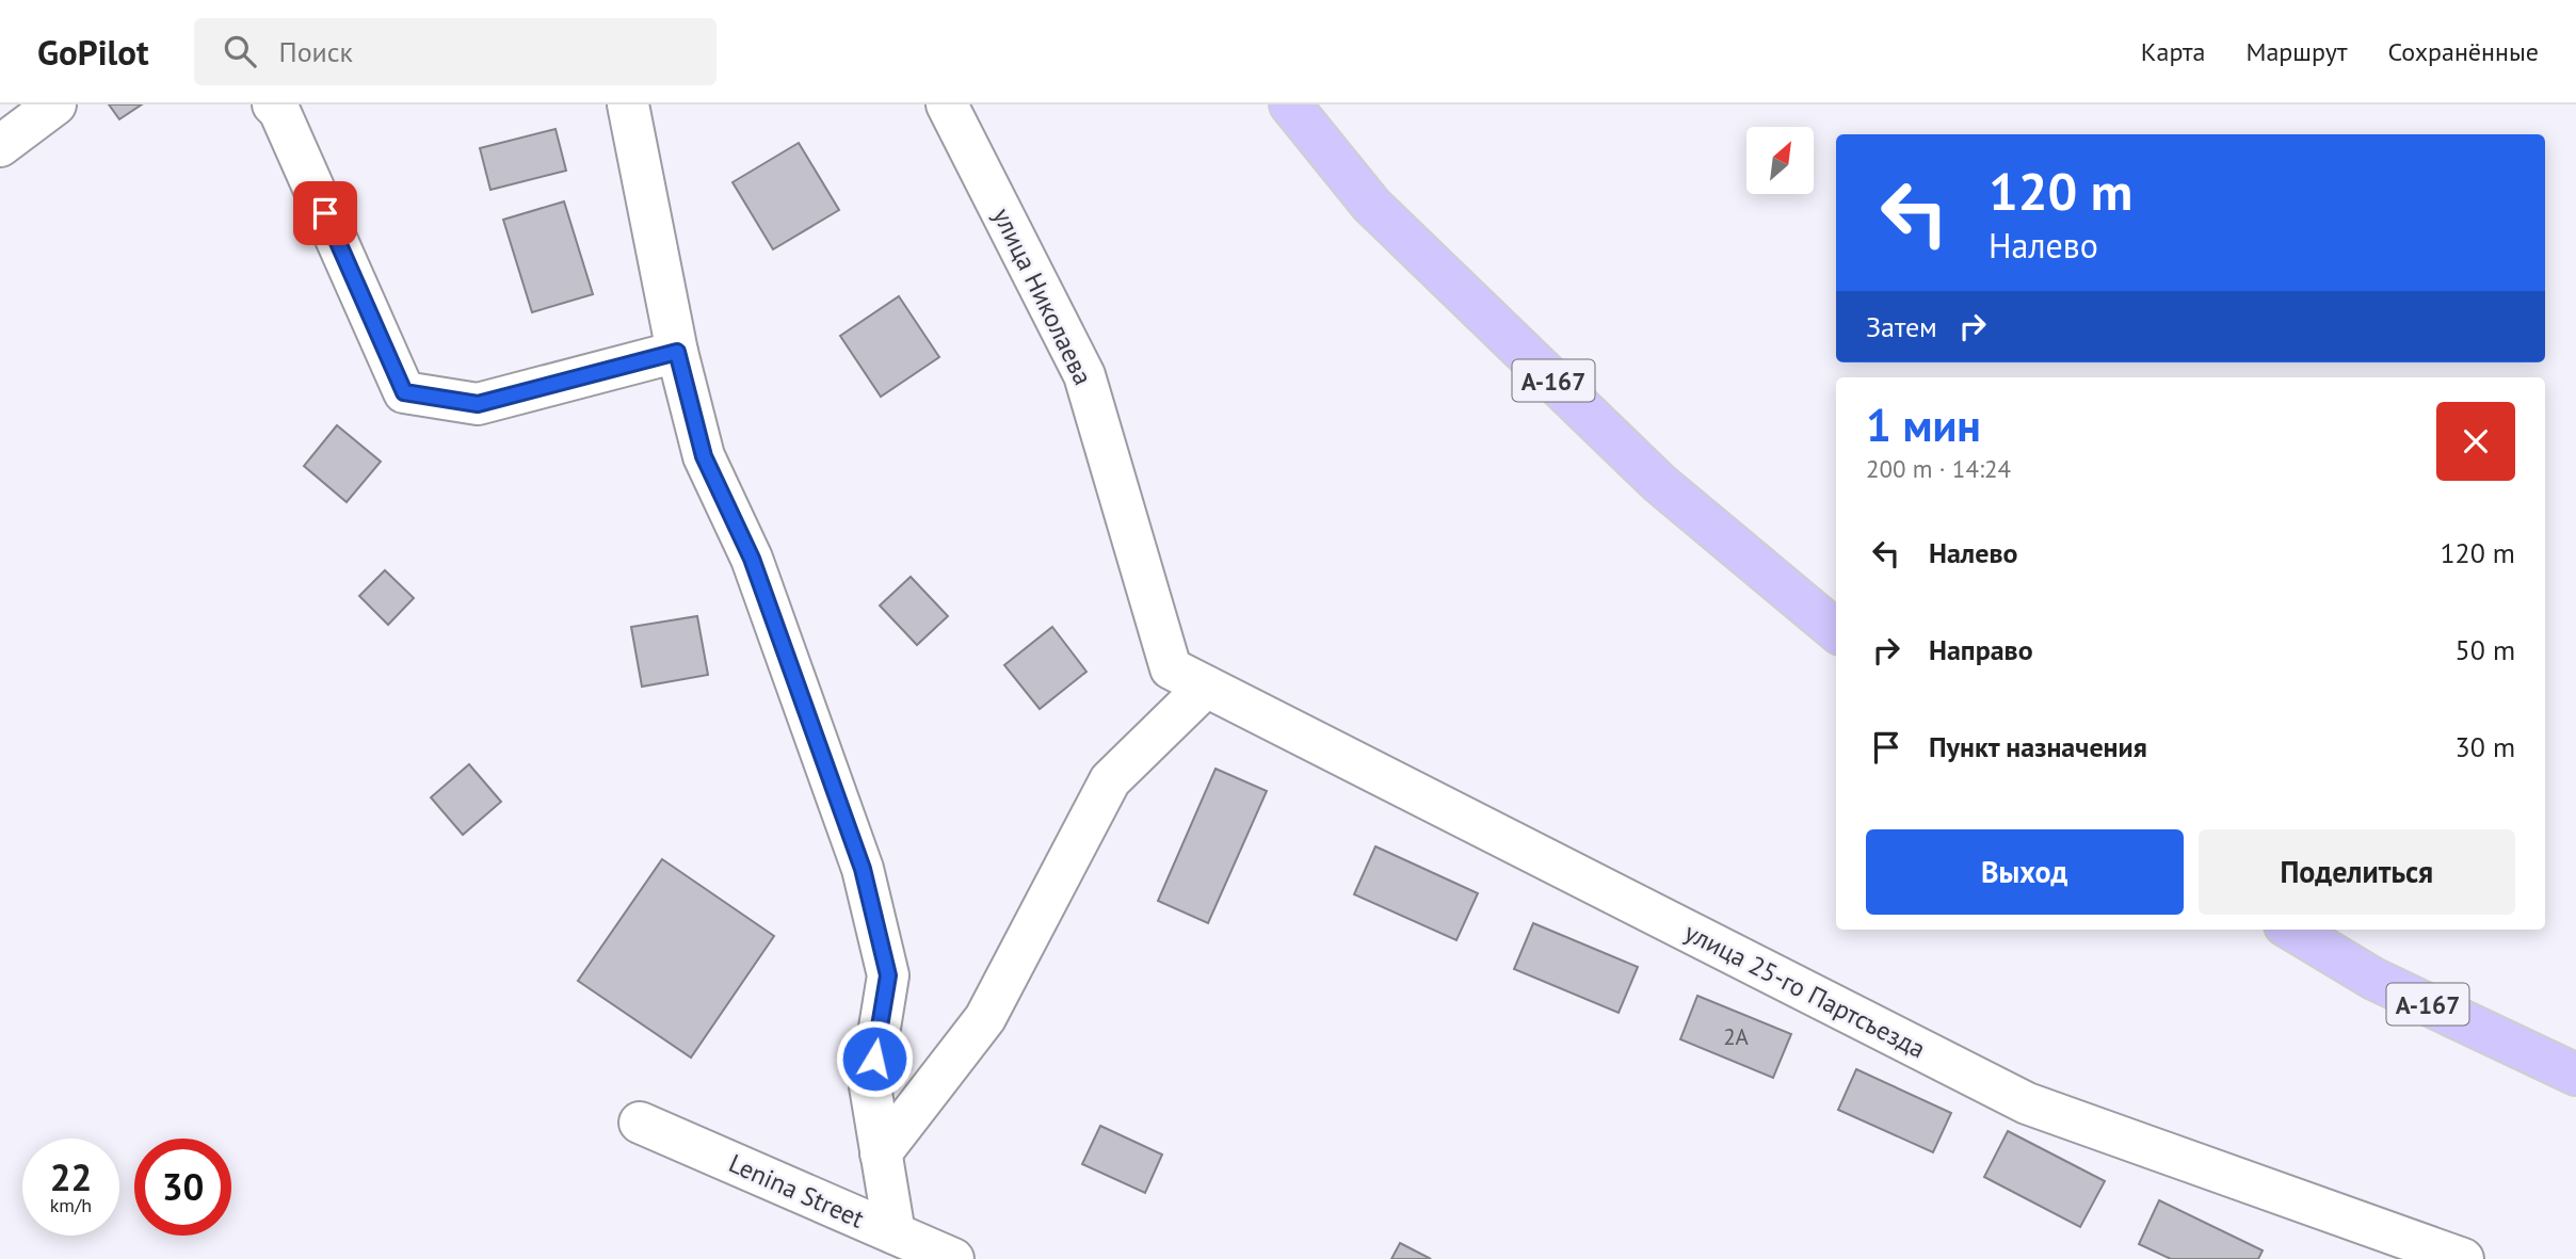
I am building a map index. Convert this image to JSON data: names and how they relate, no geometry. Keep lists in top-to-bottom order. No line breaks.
{"streets":{"highway":["А-167"],"street":["улица Николаева","улица 25-го Партсъезда","Lenina Street"]},"crossings":[["улица Николаева","улица 25-го Партсъезда"]],"house_numbers":["2А"],"north":"top right","page":{"header":"GoPilot","search":"Поиск","nav":["Карта","Маршрут","Сохранённые"],"turn":["120 m","Налево"],"then":"Затем","heading":["1 мин","200 m · 14:24"],"list":[{"name":"Налево","value":"120 m"},{"name":"Направо","value":"50 m"},{"name":"Пункт назначения","value":"30 m"}],"buttons":["Выход","Поделиться"],"speed":"22 km/h","limit":"30"}}
